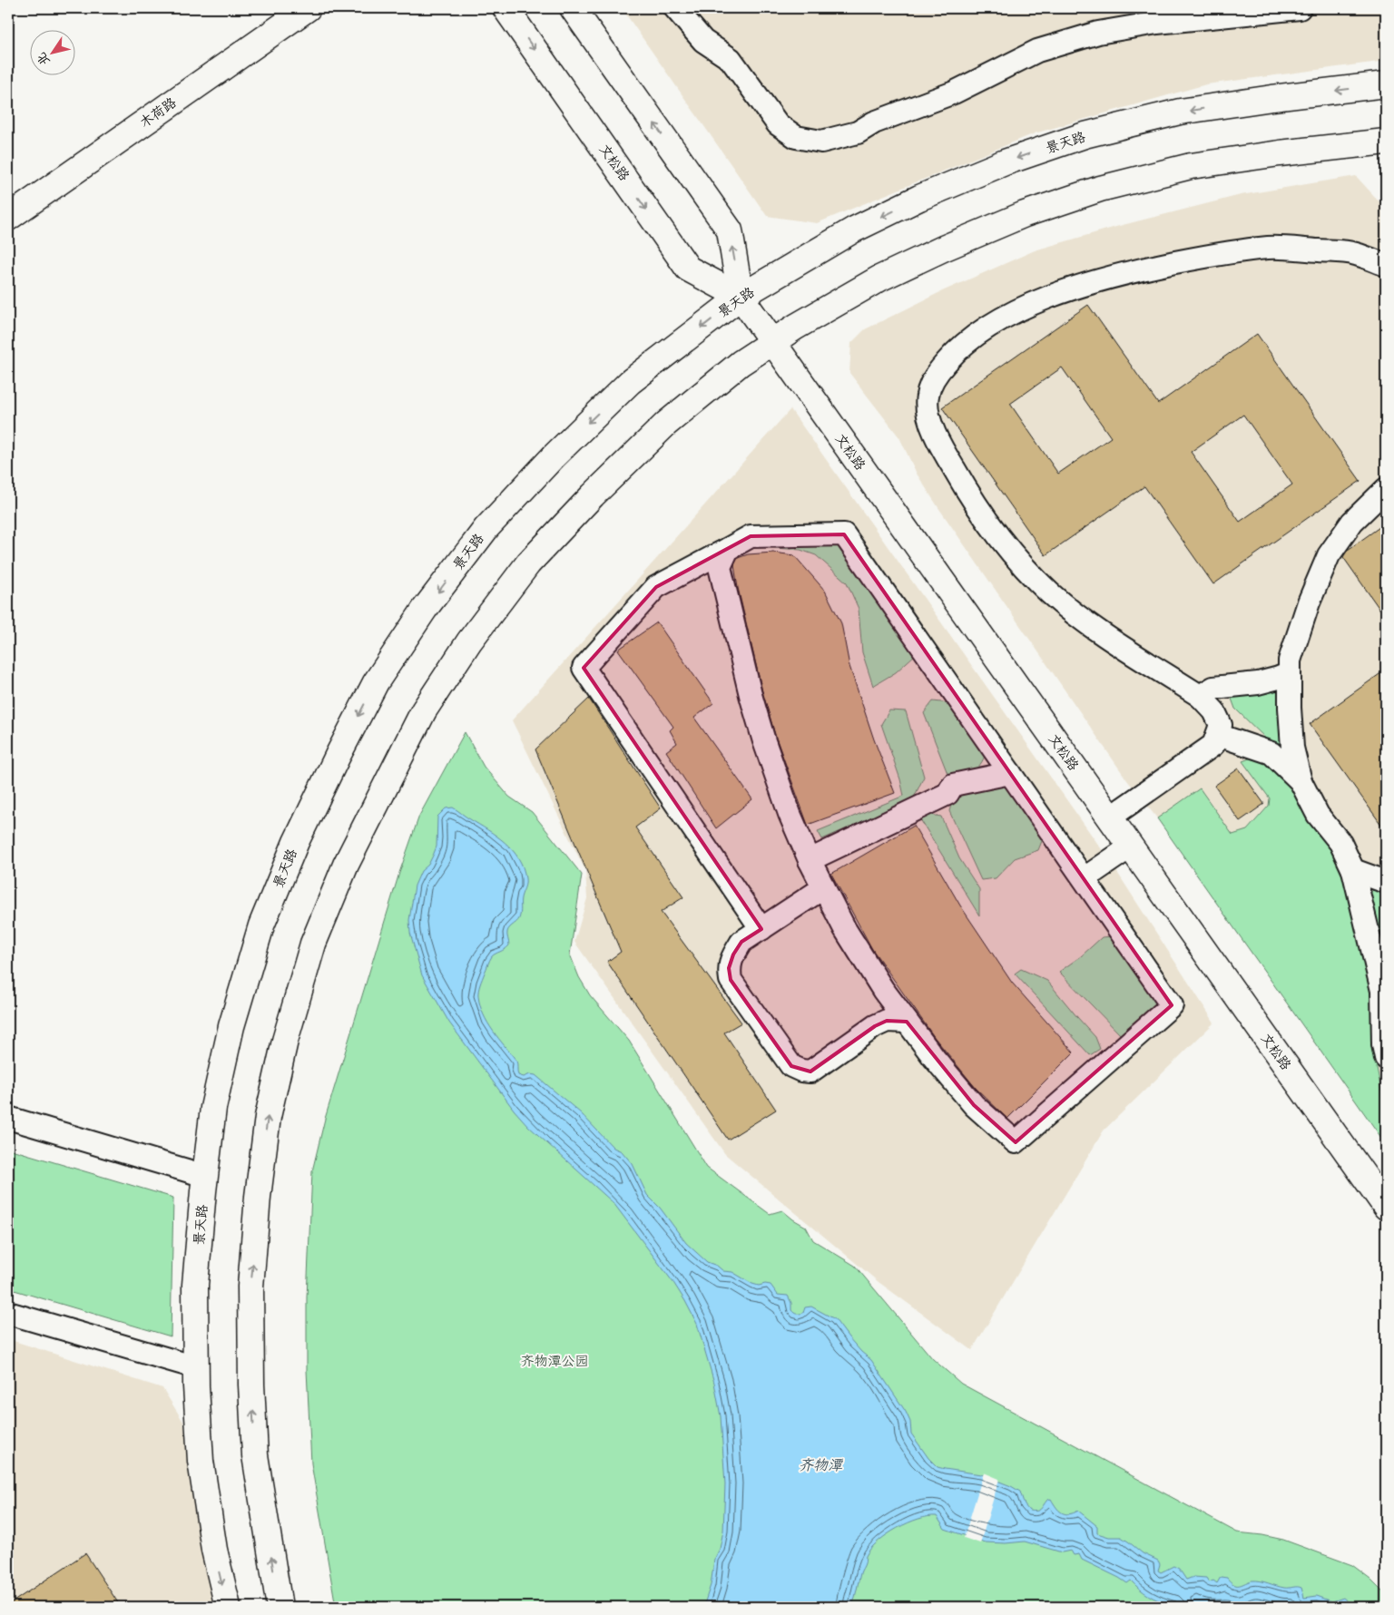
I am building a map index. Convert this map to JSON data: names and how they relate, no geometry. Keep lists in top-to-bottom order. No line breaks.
{"streets":{"street":["木荷路","景天路","文松路"]},"crossings":[["景天路","文松路"]],"one_way":["景天路"],"water":["齐物潭"],"parks":["齐物潭公园"],"north":"bottom left"}
